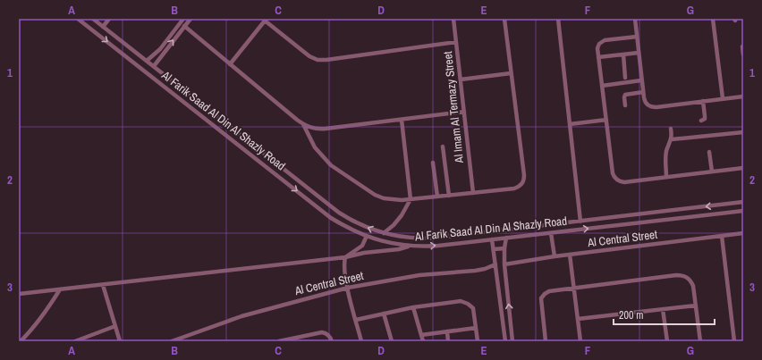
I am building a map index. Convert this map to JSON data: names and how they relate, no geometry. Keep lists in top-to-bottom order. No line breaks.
{"streets":{"street":["Al Imam Al Termazy Street","Al Farik Saad Al Din Al Shazly Road","Al Central Street"]},"scale_bar":"200 m","grid":{"columns":["A","B","C","D","E","F","G"],"rows":["1","2","3"]}}
